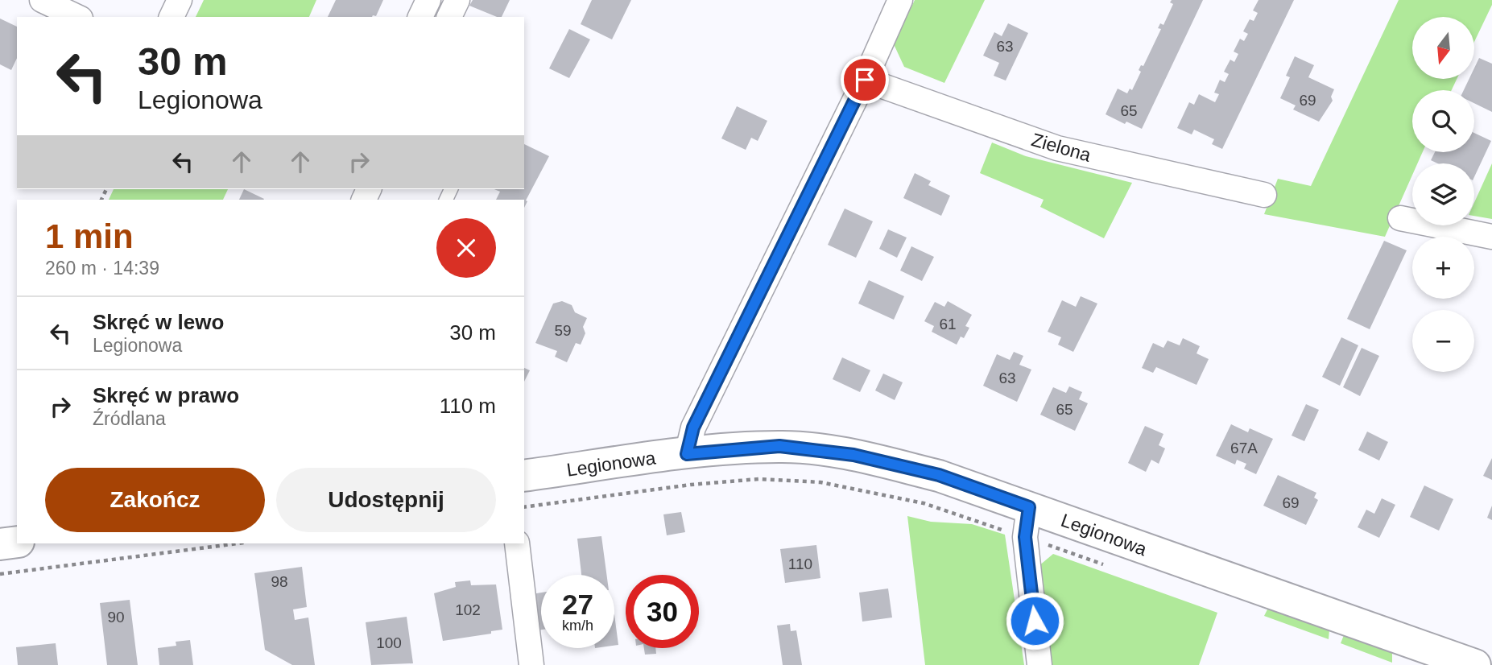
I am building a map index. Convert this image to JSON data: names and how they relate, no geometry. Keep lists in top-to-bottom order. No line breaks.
{"streets":{"main road":["Legionowa"],"street":["Zielona"]},"house_numbers":["63","69","65","61","59","63","65","67A","69","110","98","102","90","100"],"north":"bottom","page":{"map_buttons":["+","−"],"turn":["30 m","Legionowa"],"heading":["1 min","260 m · 14:39"],"list":[{"name":"Skręć w lewo","note":"Legionowa","value":"30 m"},{"name":"Skręć w prawo","note":"Źródlana","value":"110 m"}],"buttons":["Zakończ","Udostępnij"],"speed":"27 km/h","limit":"30"}}
